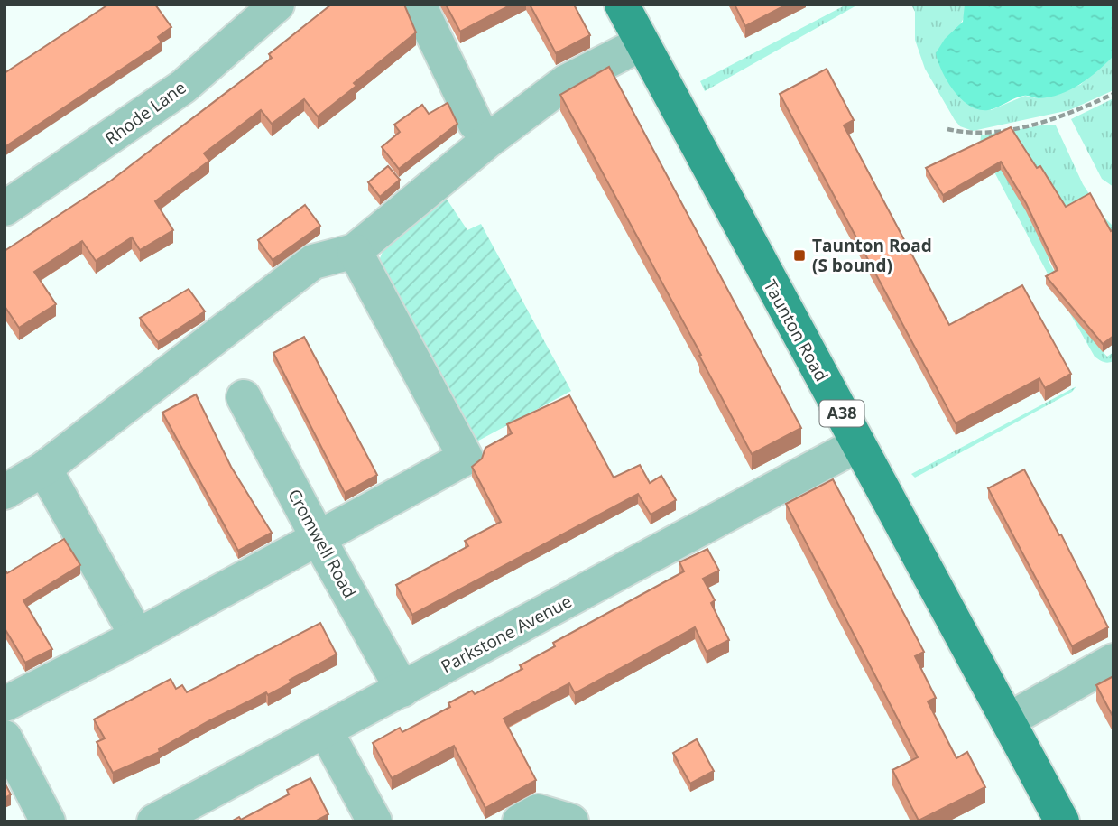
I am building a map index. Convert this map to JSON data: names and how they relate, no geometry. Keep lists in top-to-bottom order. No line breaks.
{"streets":{"main road":["Taunton Road","A38"],"street":["Rhode Lane","Cromwell Road","Parkstone Avenue"]},"crossings":[["Taunton Road","Parkstone Avenue"],["Cromwell Road","Parkstone Avenue"]],"places":{"transit":["Taunton Road (S bound)"]}}
